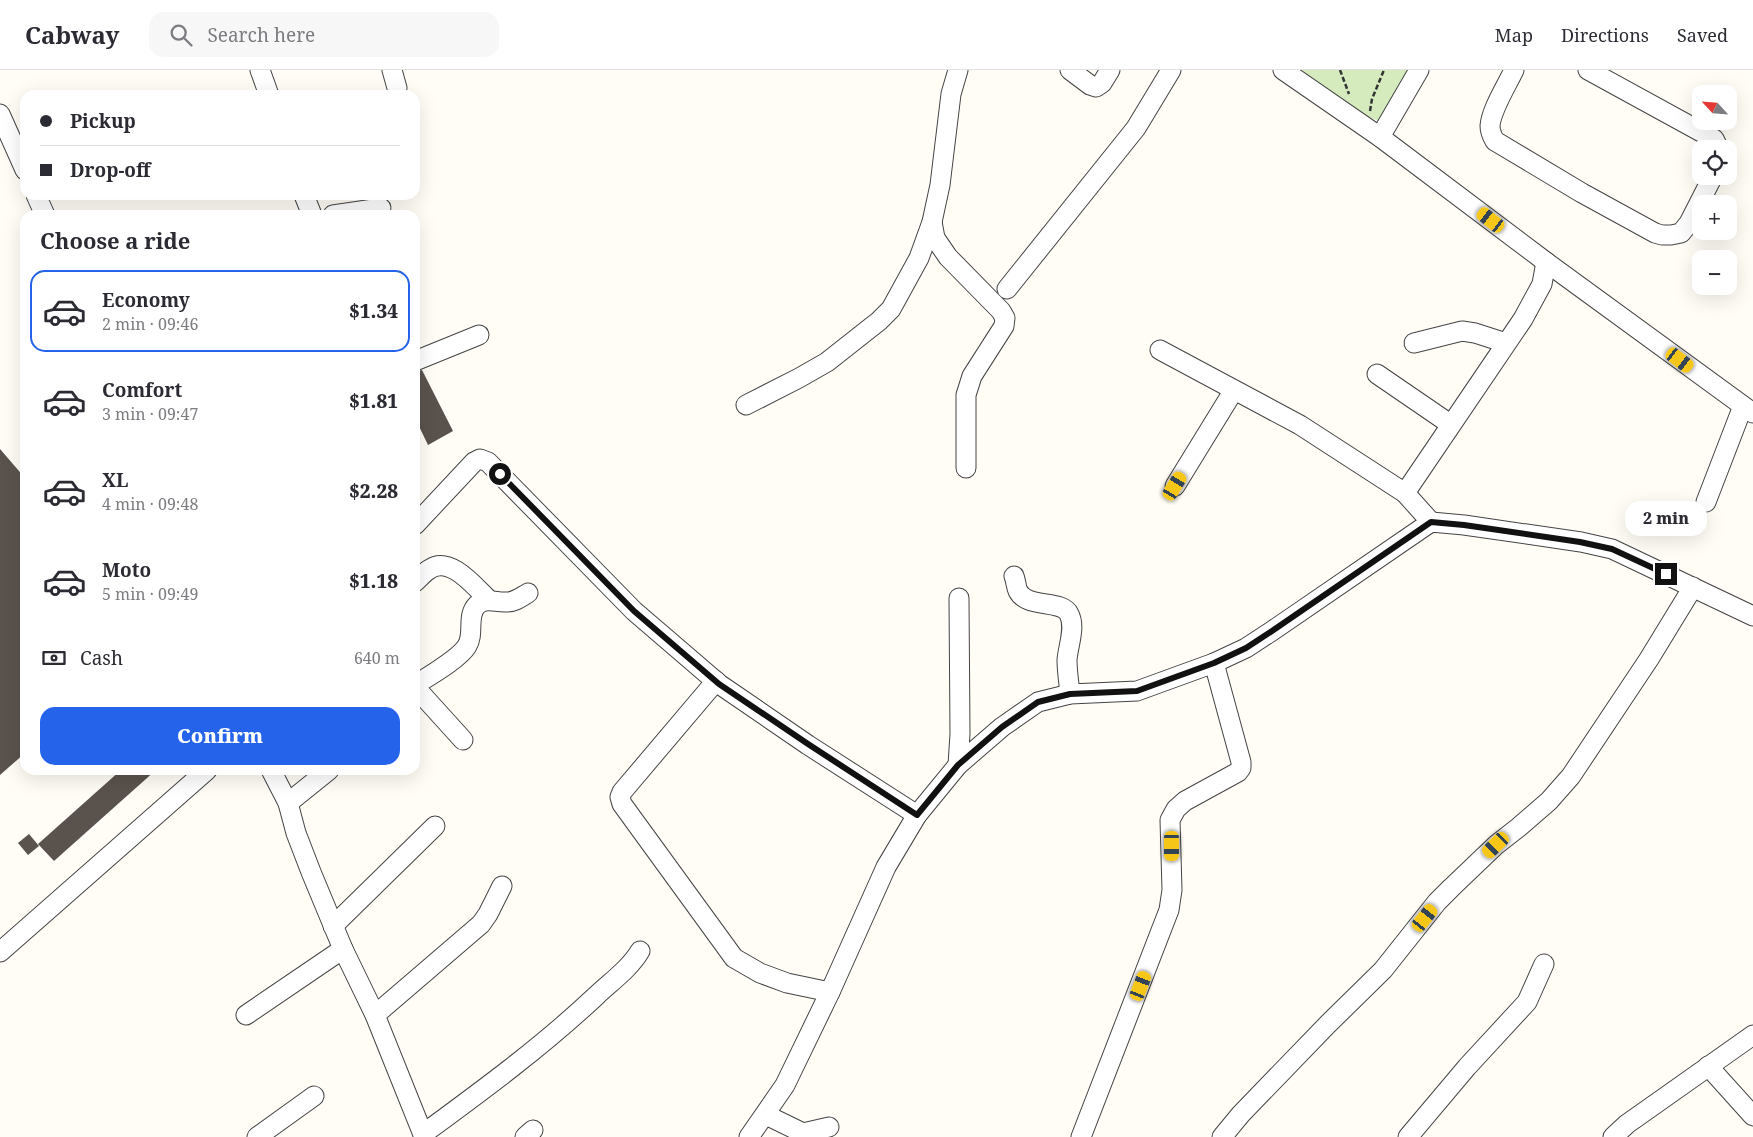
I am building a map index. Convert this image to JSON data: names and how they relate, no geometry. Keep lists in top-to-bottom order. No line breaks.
{"north":"top left","page":{"header":"Cabway","search":"Search here","nav":["Map","Directions","Saved"],"map_buttons":["+","−"],"banner":["Pickup","Drop-off"],"heading":"Choose a ride","list":[{"name":"Economy","note":"2 min · 09:46","value":"$1.34"},{"name":"Comfort","note":"3 min · 09:47","value":"$1.81"},{"name":"XL","note":"4 min · 09:48","value":"$2.28"},{"name":"Moto","note":"5 min · 09:49","value":"$1.18"}],"bubble":"2 min","pay":["Cash","640 m"],"buttons":"Confirm"}}
